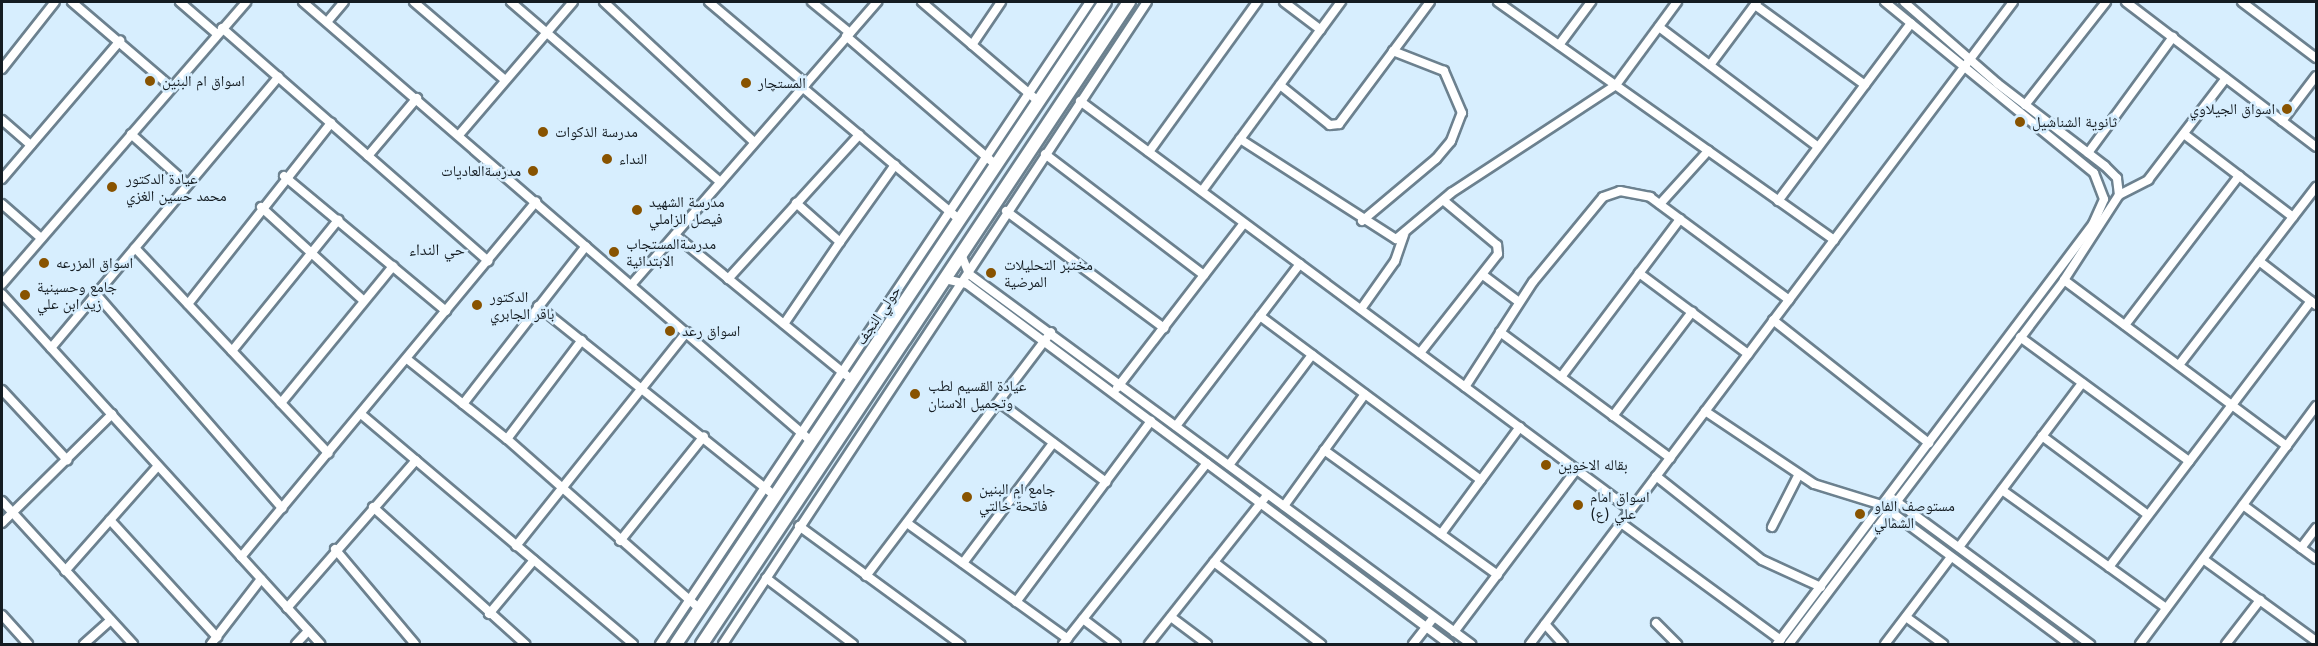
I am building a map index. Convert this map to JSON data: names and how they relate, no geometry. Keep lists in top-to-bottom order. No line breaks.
{"streets":{"main road":["حولي النجف"]},"districts":["حي النداء"],"places":["اسواق ام البنين","المستچار","اسواق الجيلاوي","ثانوية الشناشيل","مدرسة الذكوات","النداء","مدرسةالعاديات","عيادة الدكتور محمد حسين الغزي","مدرسة الشهيد فيصل الزاملي","مدرسةالمستجاب الابتدائية","اسواق المزرعه","مختبر التحليلات المرضية","جامع وحسينية زيد ابن علي","الدكتور باقر الجابري","اسواق رعد","عيادة القسيم لطب وتجميل الاسنان","بقاله الاخوين","جامع ام البنين فاتحة خالتي","اسواق امام علي (ع)","مستوصف الفاو الشمالي"]}
